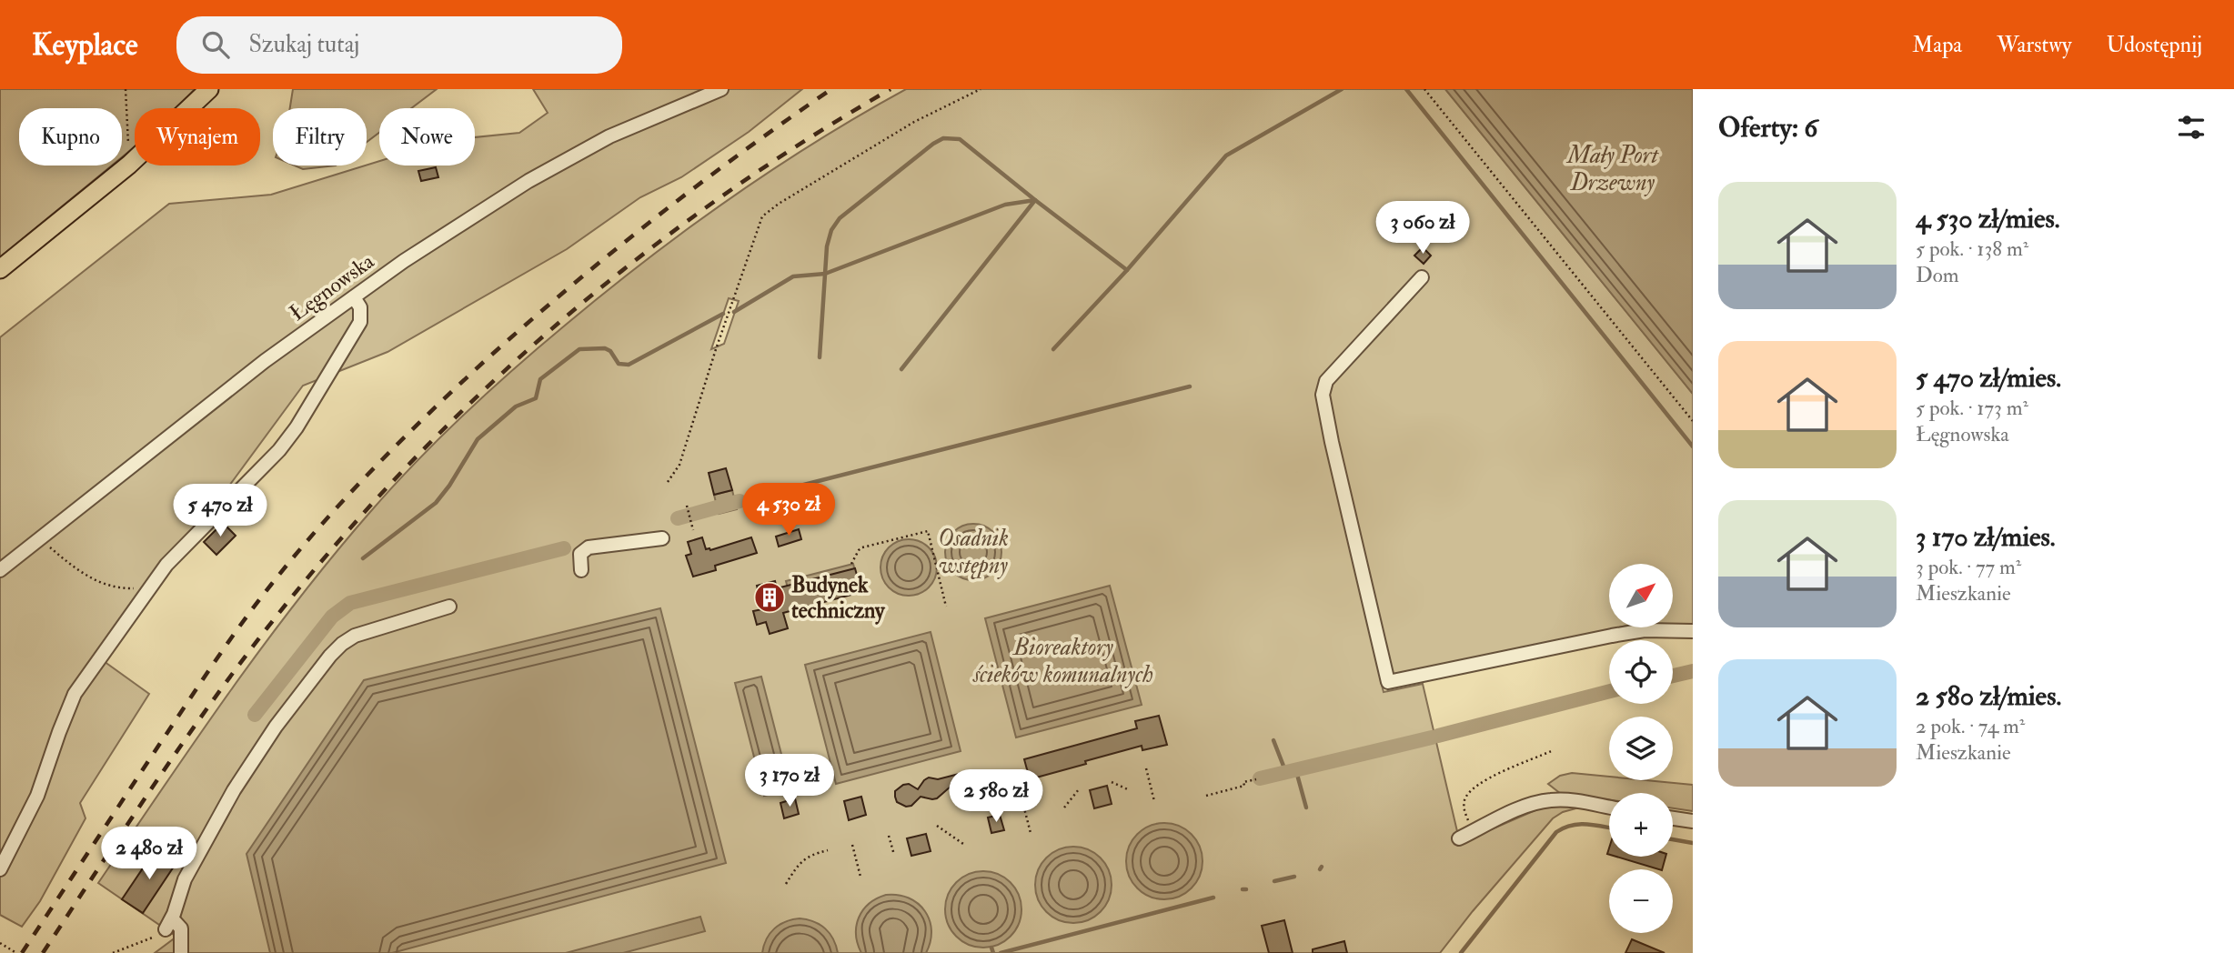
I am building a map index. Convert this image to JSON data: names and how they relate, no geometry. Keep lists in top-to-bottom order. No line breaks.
{"streets":{"street":["Łęgnowska"]},"water":["Mały Port Drzewny","Osadnik wstępny","Bioreaktory ścieków komunalnych"],"places":{"building":["Budynek techniczny"]},"north":"top right","page":{"header":"Keyplace","search":"Szukaj tutaj","nav":["Mapa","Warstwy","Udostępnij"],"heading":"Oferty: 6","chip":["Kupno","Wynajem","Filtry","Nowe"],"list":[{"name":"4 530 zł/mies.","note":"5 pok. · 138 m² · Dom"},{"name":"5 470 zł/mies.","note":"5 pok. · 173 m² · Łęgnowska"},{"name":"3 170 zł/mies.","note":"3 pok. · 77 m² · Mieszkanie"},{"name":"2 580 zł/mies.","note":"2 pok. · 74 m² · Mieszkanie"}],"price":["3 060 zł","4 530 zł","5 470 zł","3 170 zł","2 580 zł","2 480 zł"],"map_buttons":["+","−"]}}
